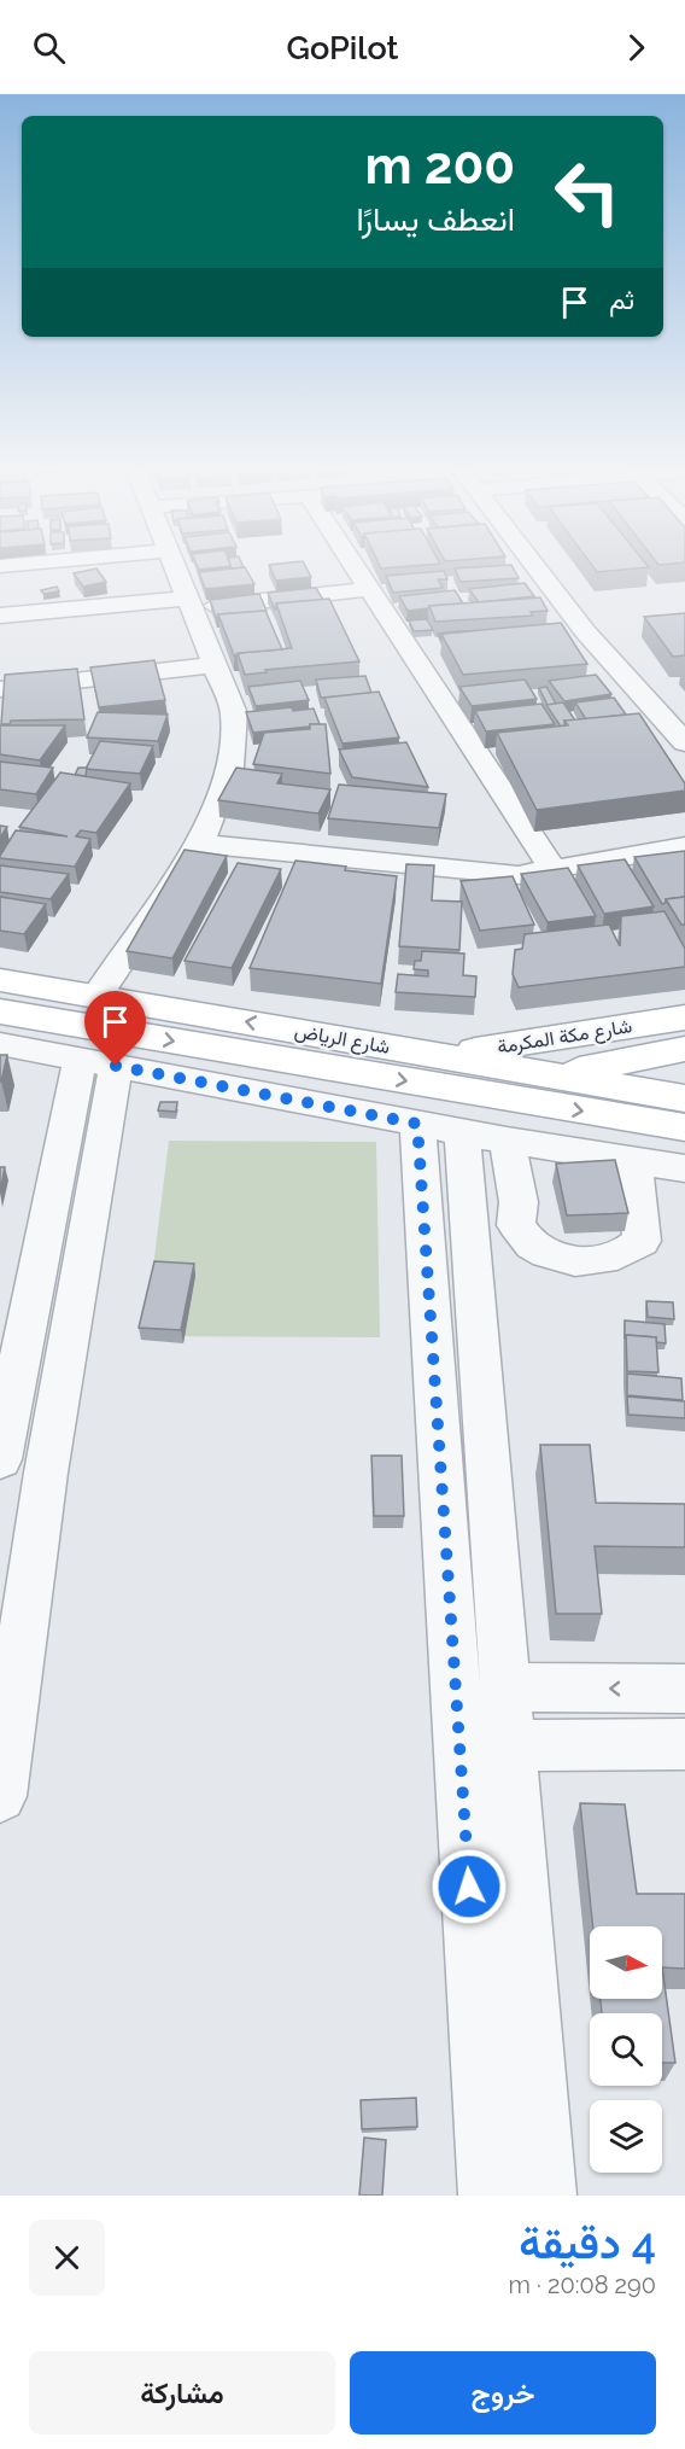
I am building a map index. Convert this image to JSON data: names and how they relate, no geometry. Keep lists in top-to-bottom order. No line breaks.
{"streets":{"main road":["شارع مكة المكرمة","شارع الرياض"]},"crossings":[["شارع مكة المكرمة","شارع الرياض"]],"north":"right","page":{"header":"GoPilot","turn":["200 m","انعطف يسارًا"],"then":"ثم","heading":["4 دقيقة","290 m · 20:08"],"buttons":["خروج","مشاركة"]}}
